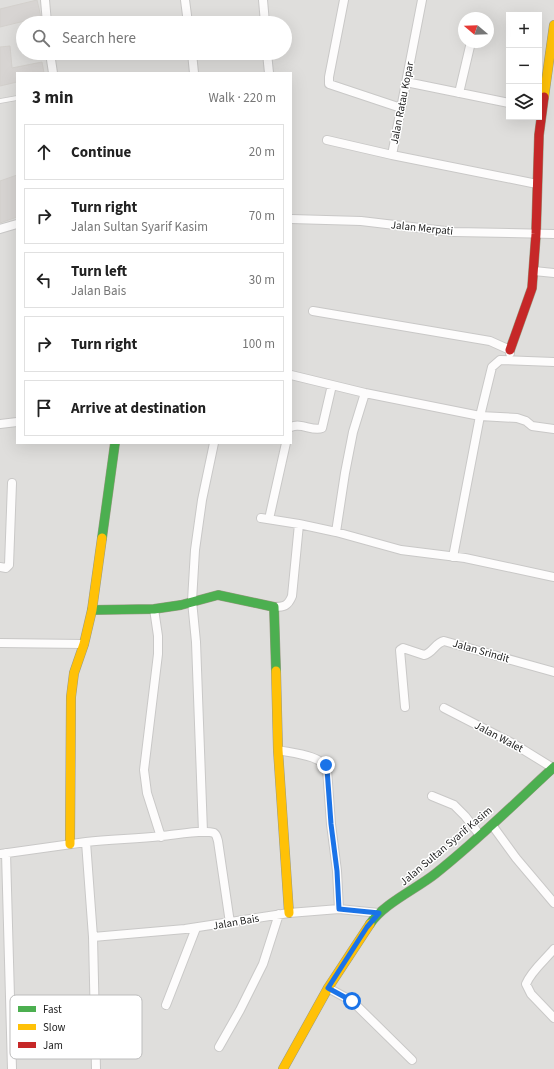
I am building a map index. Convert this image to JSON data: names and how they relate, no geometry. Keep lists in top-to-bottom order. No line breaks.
{"streets":{"street":["Jalan Ratau Kopar","Jalan Merpati","Jalan Srindit","Jalan Walet","Jalan Sultan Syarif Kasim","Jalan Bais"]},"crossings":[["Jalan Walet","Jalan Sultan Syarif Kasim"],["Jalan Sultan Syarif Kasim","Jalan Bais"]],"legend":["Fast","Slow","Jam"],"north":"left","page":{"map_buttons":["+","−"],"search":"Search here","heading":["3 min","Walk · 220 m"],"list":[["Continue","20 m"],["Turn right","Jalan Sultan Syarif Kasim","70 m"],["Turn left","Jalan Bais","30 m"],["Turn right","100 m"],"Arrive at destination"]}}
